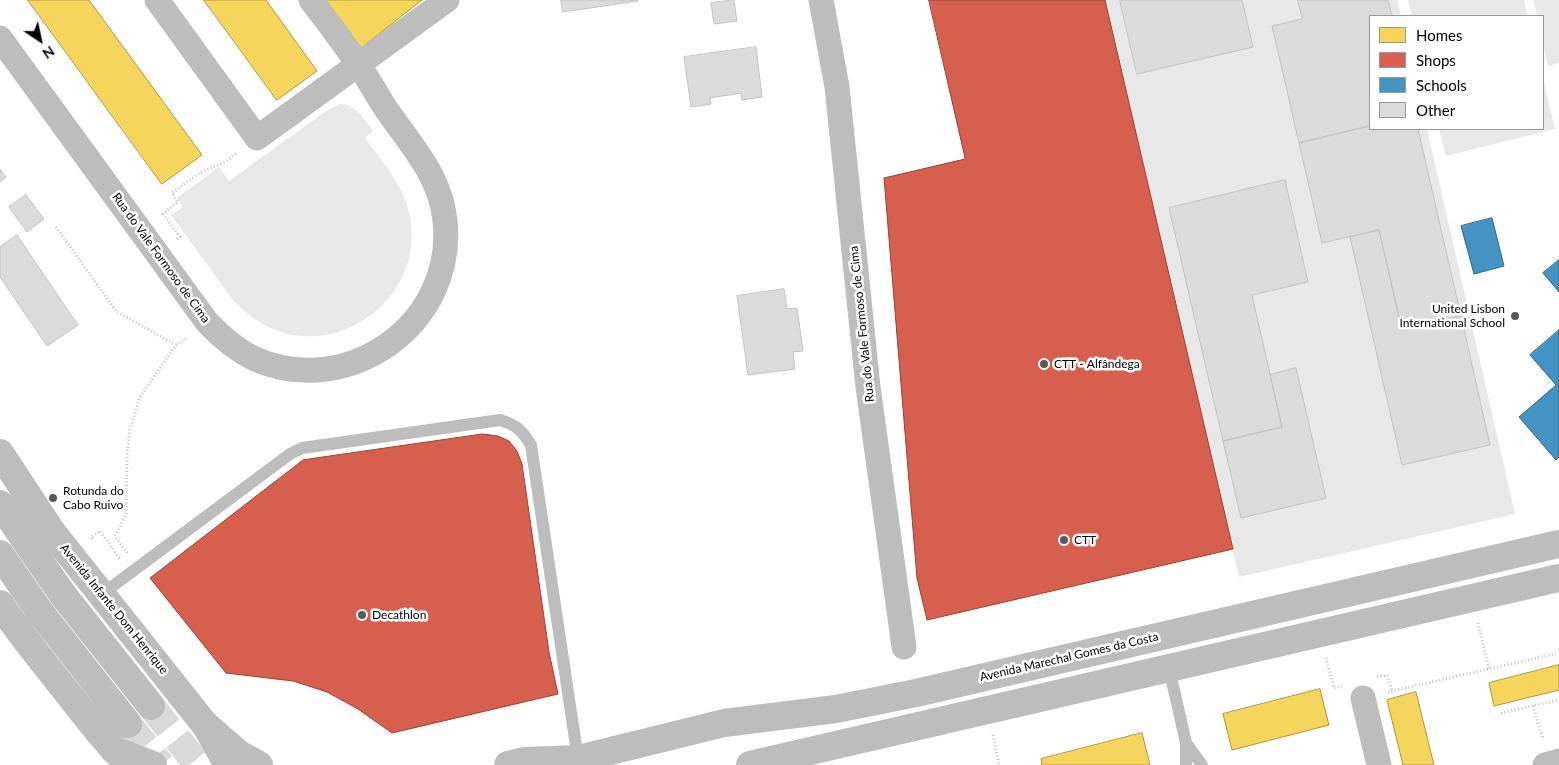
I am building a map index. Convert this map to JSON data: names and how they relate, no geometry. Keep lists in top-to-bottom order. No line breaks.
{"streets":{"main road":["Avenida Infante Dom Henrique","Avenida Marechal Gomes da Costa"],"street":["Rua do Vale Formoso de Cima"]},"places":["United Lisbon International School","CTT - Alfândega","Rotunda do Cabo Ruivo","CTT","Decathlon"],"legend":["Homes","Shops","Schools","Other"],"north":"bottom right"}
